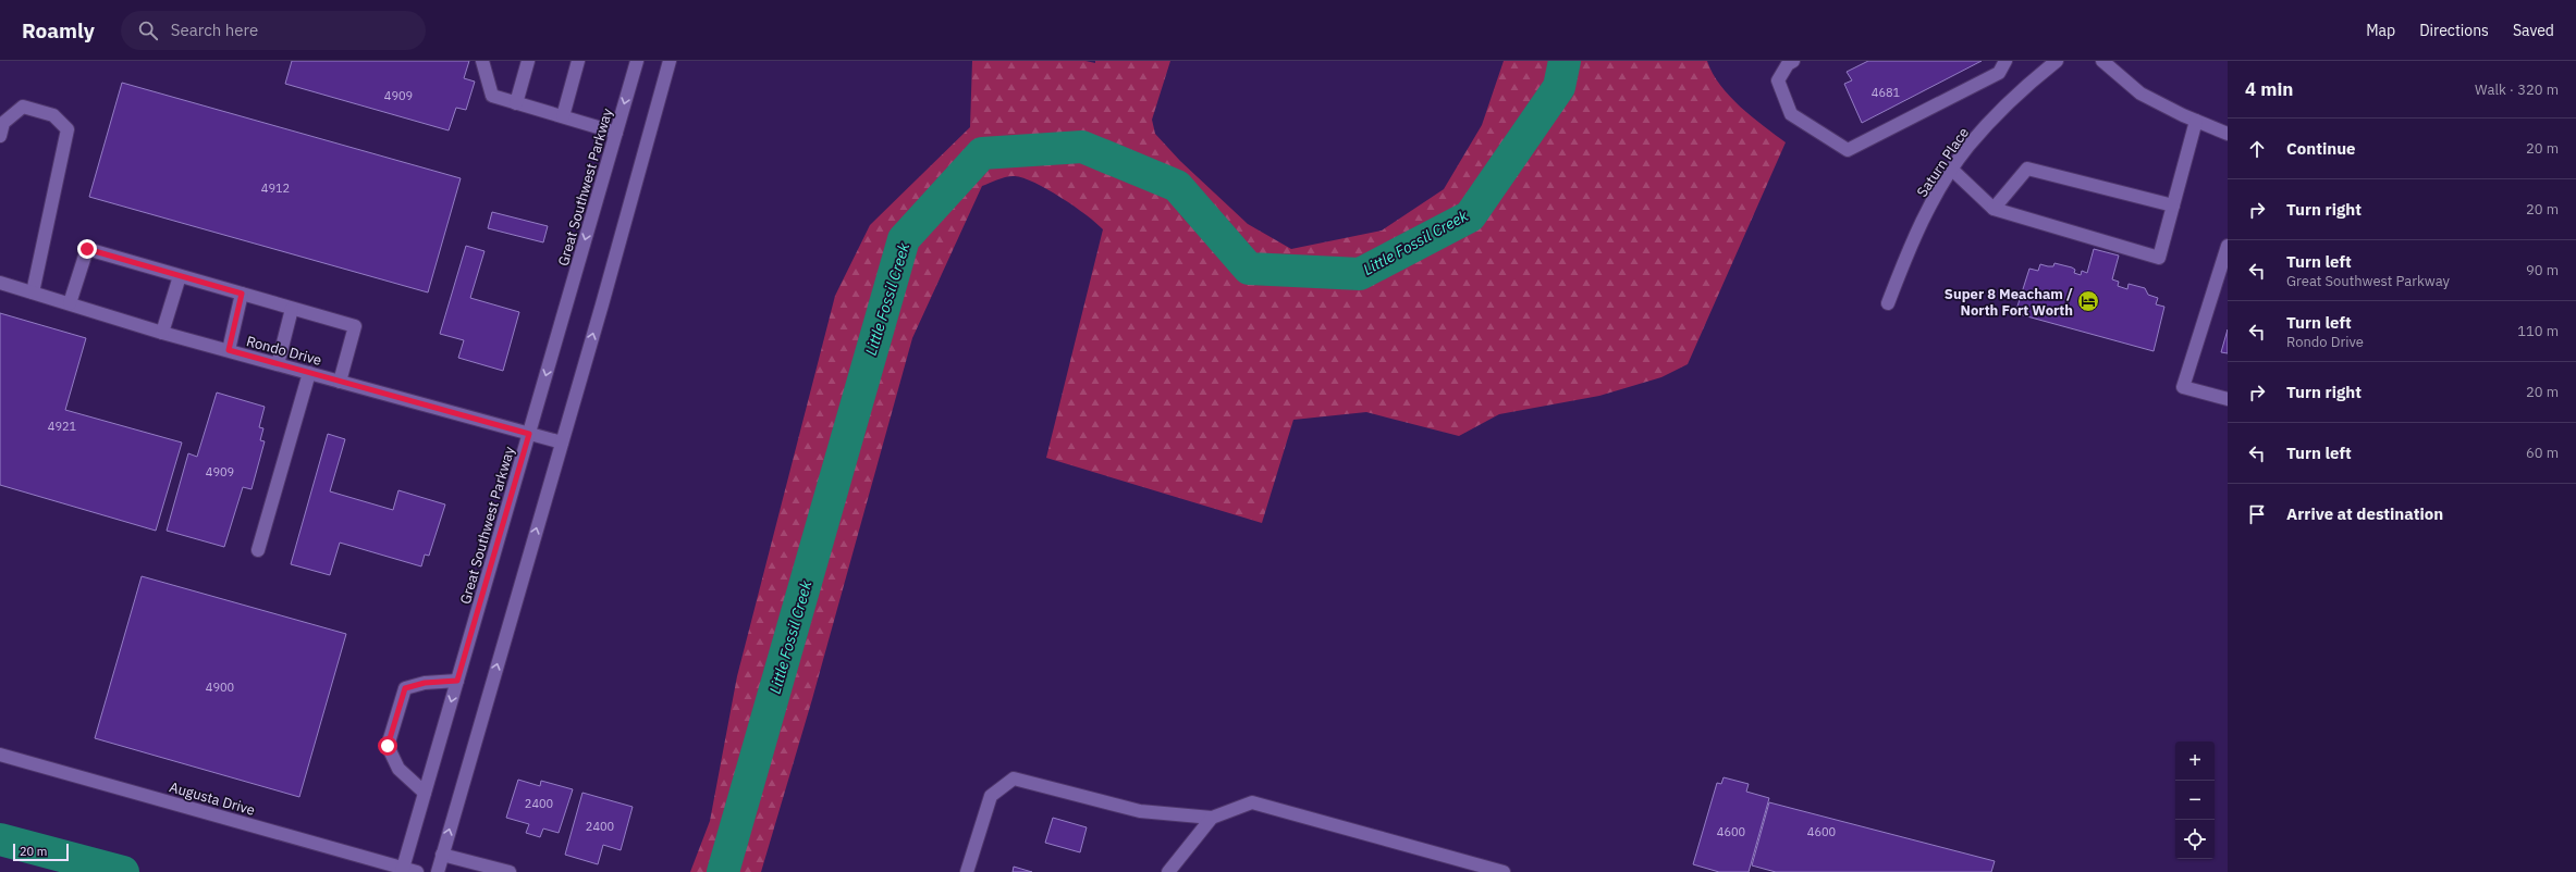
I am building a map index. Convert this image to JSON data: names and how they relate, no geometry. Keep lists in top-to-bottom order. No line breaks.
{"streets":{"street":["Saturn Place","Great Southwest Parkway","Rondo Drive","Augusta Drive"]},"crossings":[["Great Southwest Parkway","Rondo Drive"],["Great Southwest Parkway","Augusta Drive"]],"water":["Little Fossil Creek"],"places":{"hotel":["Super 8 Meacham / North Fort Worth"]},"house_numbers":["4681","4909","4912","4921","4909","4900","2400","2400","4600","4600"],"scale_bar":"20 m","page":{"header":"Roamly","search":"Search here","nav":["Map","Directions","Saved"],"heading":["4 min","Walk · 320 m"],"list":[["Continue","20 m"],["Turn right","20 m"],["Turn left","Great Southwest Parkway","90 m"],["Turn left","Rondo Drive","110 m"],["Turn right","20 m"],["Turn left","60 m"],"Arrive at destination"],"map_buttons":["+","−"],"scale":"20 m"}}
